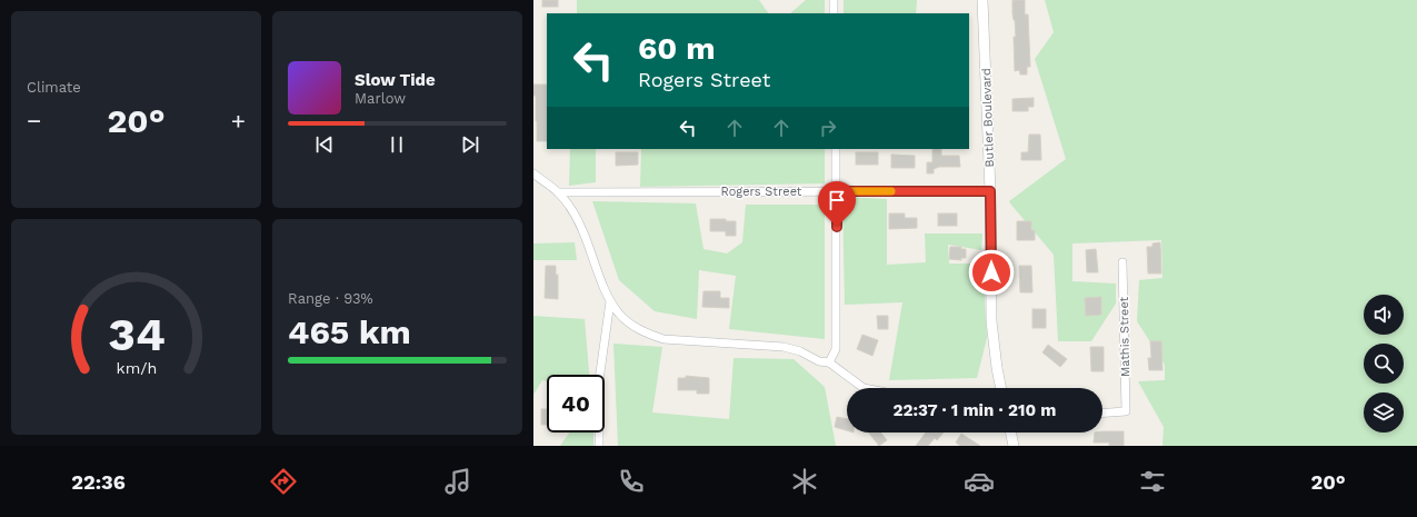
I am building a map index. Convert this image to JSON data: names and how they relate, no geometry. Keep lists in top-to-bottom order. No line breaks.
{"streets":{"street":["Butler Boulevard","Rogers Street","Mathis Street"]},"crossings":[["Butler Boulevard","Rogers Street"]],"page":{"tile":["Climate",["Range · 93%","465 km"]],"turn":["60 m","Rogers Street"],"song":["Slow Tide","Marlow"],"heat":["−","20°","+"],"limit":"40","trip":"22:37 · 1 min · 210 m","tabs":["22:36","20°"],"gauge":["34","km/h"]}}
